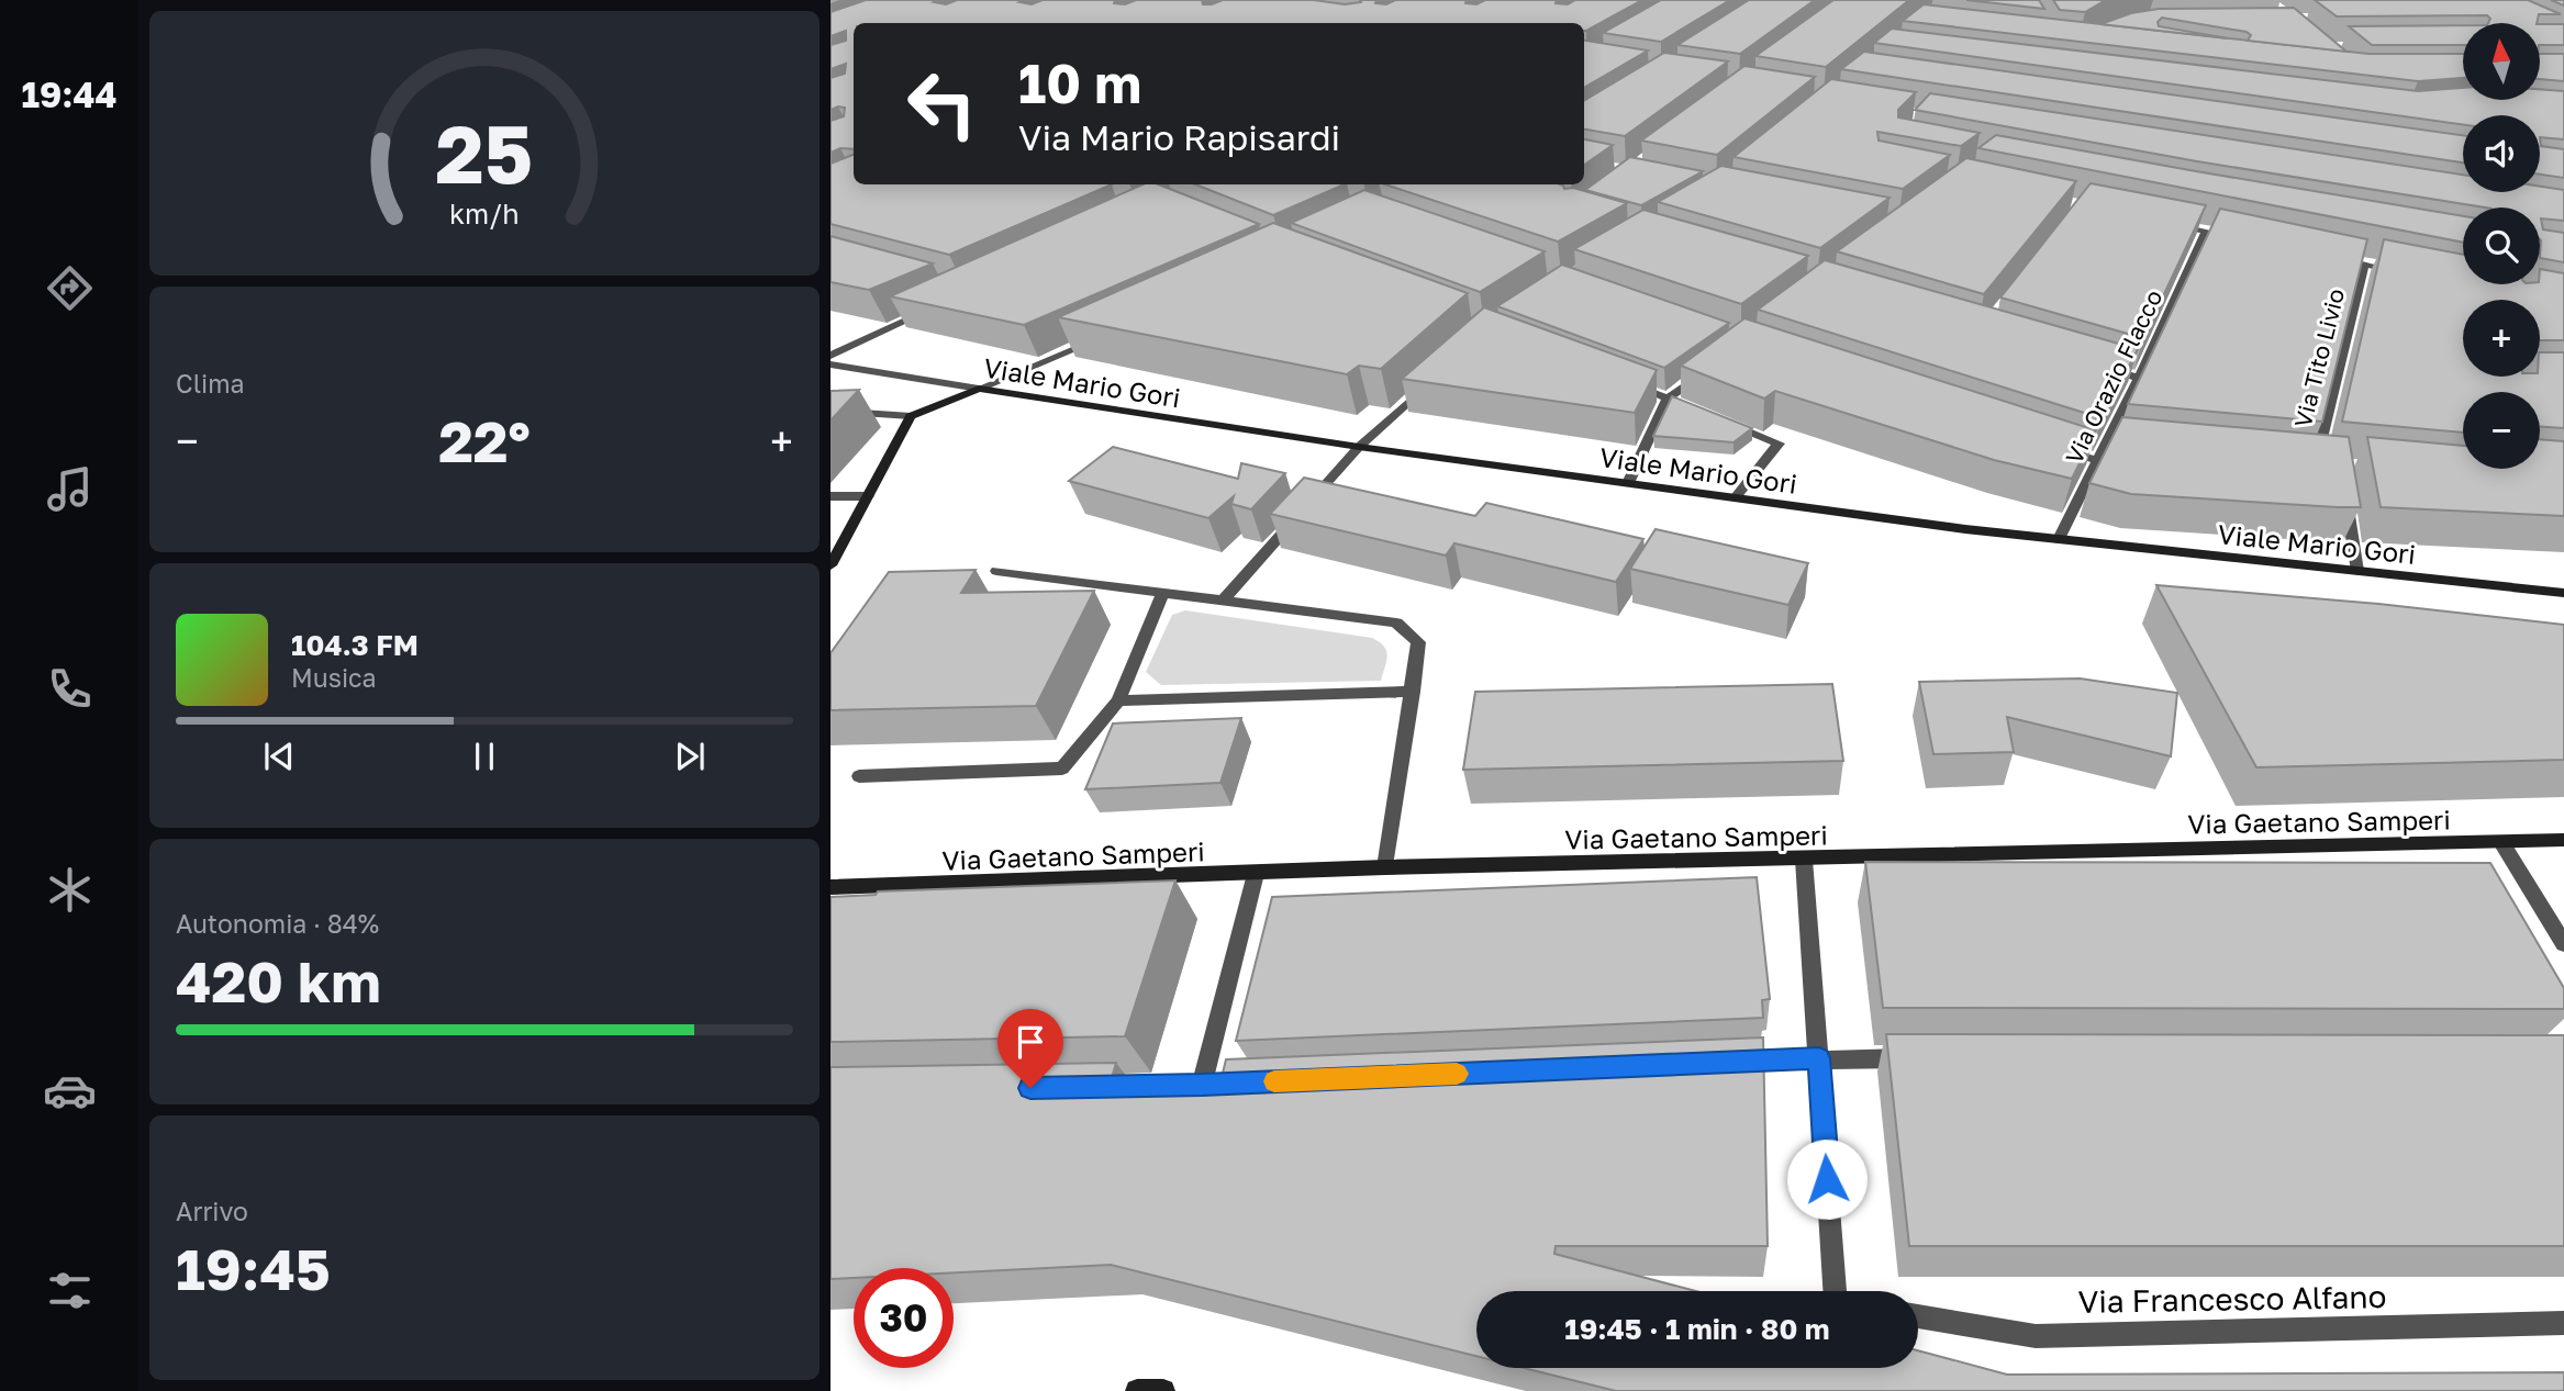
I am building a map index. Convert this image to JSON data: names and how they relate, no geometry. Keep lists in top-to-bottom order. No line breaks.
{"streets":{"main road":["Viale Mario Gori","Via Gaetano Samperi"],"street":["Via Tito Livio","Via Orazio Flacco","Via Francesco Alfano"]},"crossings":[["Via Orazio Flacco","Viale Mario Gori"]],"north":"top","page":{"tabs":"19:44","map_buttons":["+","−"],"turn":["10 m","Via Mario Rapisardi"],"tile":["Clima",["Autonomia · 84%","420 km"],["Arrivo","19:45"]],"heat":["−","22°","+"],"song":["104.3 FM","Musica"],"limit":"30","trip":"19:45 · 1 min · 80 m","gauge":["25","km/h"]}}
